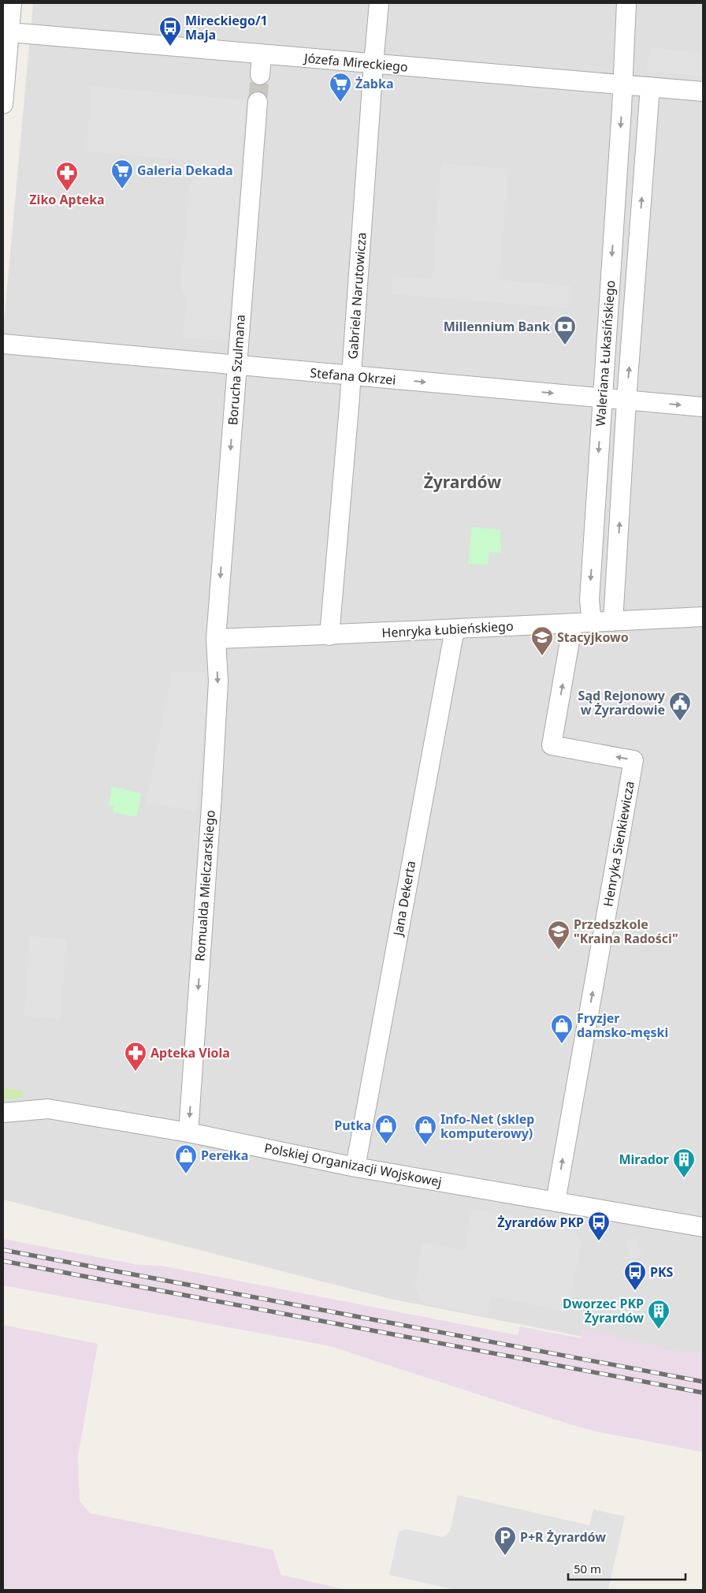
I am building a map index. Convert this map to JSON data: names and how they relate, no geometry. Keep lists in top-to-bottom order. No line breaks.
{"streets":{"street":["Józefa Mireckiego","Gabriela Narutowicza","Waleriana Łukasińskiego","Borucha Szulmana","Stefana Okrzei","Henryka Łubieńskiego","Henryka Sienkiewicza","Romualda Mielczarskiego","Jana Dekerta","Polskiej Organizacji Wojskowej"]},"crossings":[["Józefa Mireckiego","Gabriela Narutowicza"],["Józefa Mireckiego","Waleriana Łukasińskiego"],["Gabriela Narutowicza","Stefana Okrzei"],["Gabriela Narutowicza","Henryka Łubieńskiego"],["Waleriana Łukasińskiego","Stefana Okrzei"],["Waleriana Łukasińskiego","Henryka Łubieńskiego"],["Borucha Szulmana","Stefana Okrzei"],["Borucha Szulmana","Henryka Łubieńskiego"],["Borucha Szulmana","Romualda Mielczarskiego"],["Henryka Łubieńskiego","Henryka Sienkiewicza"],["Henryka Łubieńskiego","Romualda Mielczarskiego"],["Henryka Łubieńskiego","Jana Dekerta"],["Henryka Sienkiewicza","Polskiej Organizacji Wojskowej"],["Romualda Mielczarskiego","Polskiej Organizacji Wojskowej"],["Jana Dekerta","Polskiej Organizacji Wojskowej"]],"one_way":["Borucha Szulmana","Stefana Okrzei","Henryka Sienkiewicza","Romualda Mielczarskiego"],"districts":["Żyrardów"],"places":{"bus stop":["Mireckiego/1 Maja","Żyrardów PKP","PKS"],"supermarket":["Żabka","Galeria Dekada"],"pharmacy":["Ziko Apteka","Apteka Viola"],"bank":["Millennium Bank"],"school or university":["Stacyjkowo","Przedszkole \"Kraina Radości\""],"public building":["Sąd Rejonowy w Żyrardowie"],"shop":["Fryzjer damsko-męski","Putka","Info-Net (sklep komputerowy)","Perełka"],"building":["Mirador","Dworzec PKP Żyrardów"],"parking":["P+R Żyrardów"]},"scale_bar":"50 m"}
